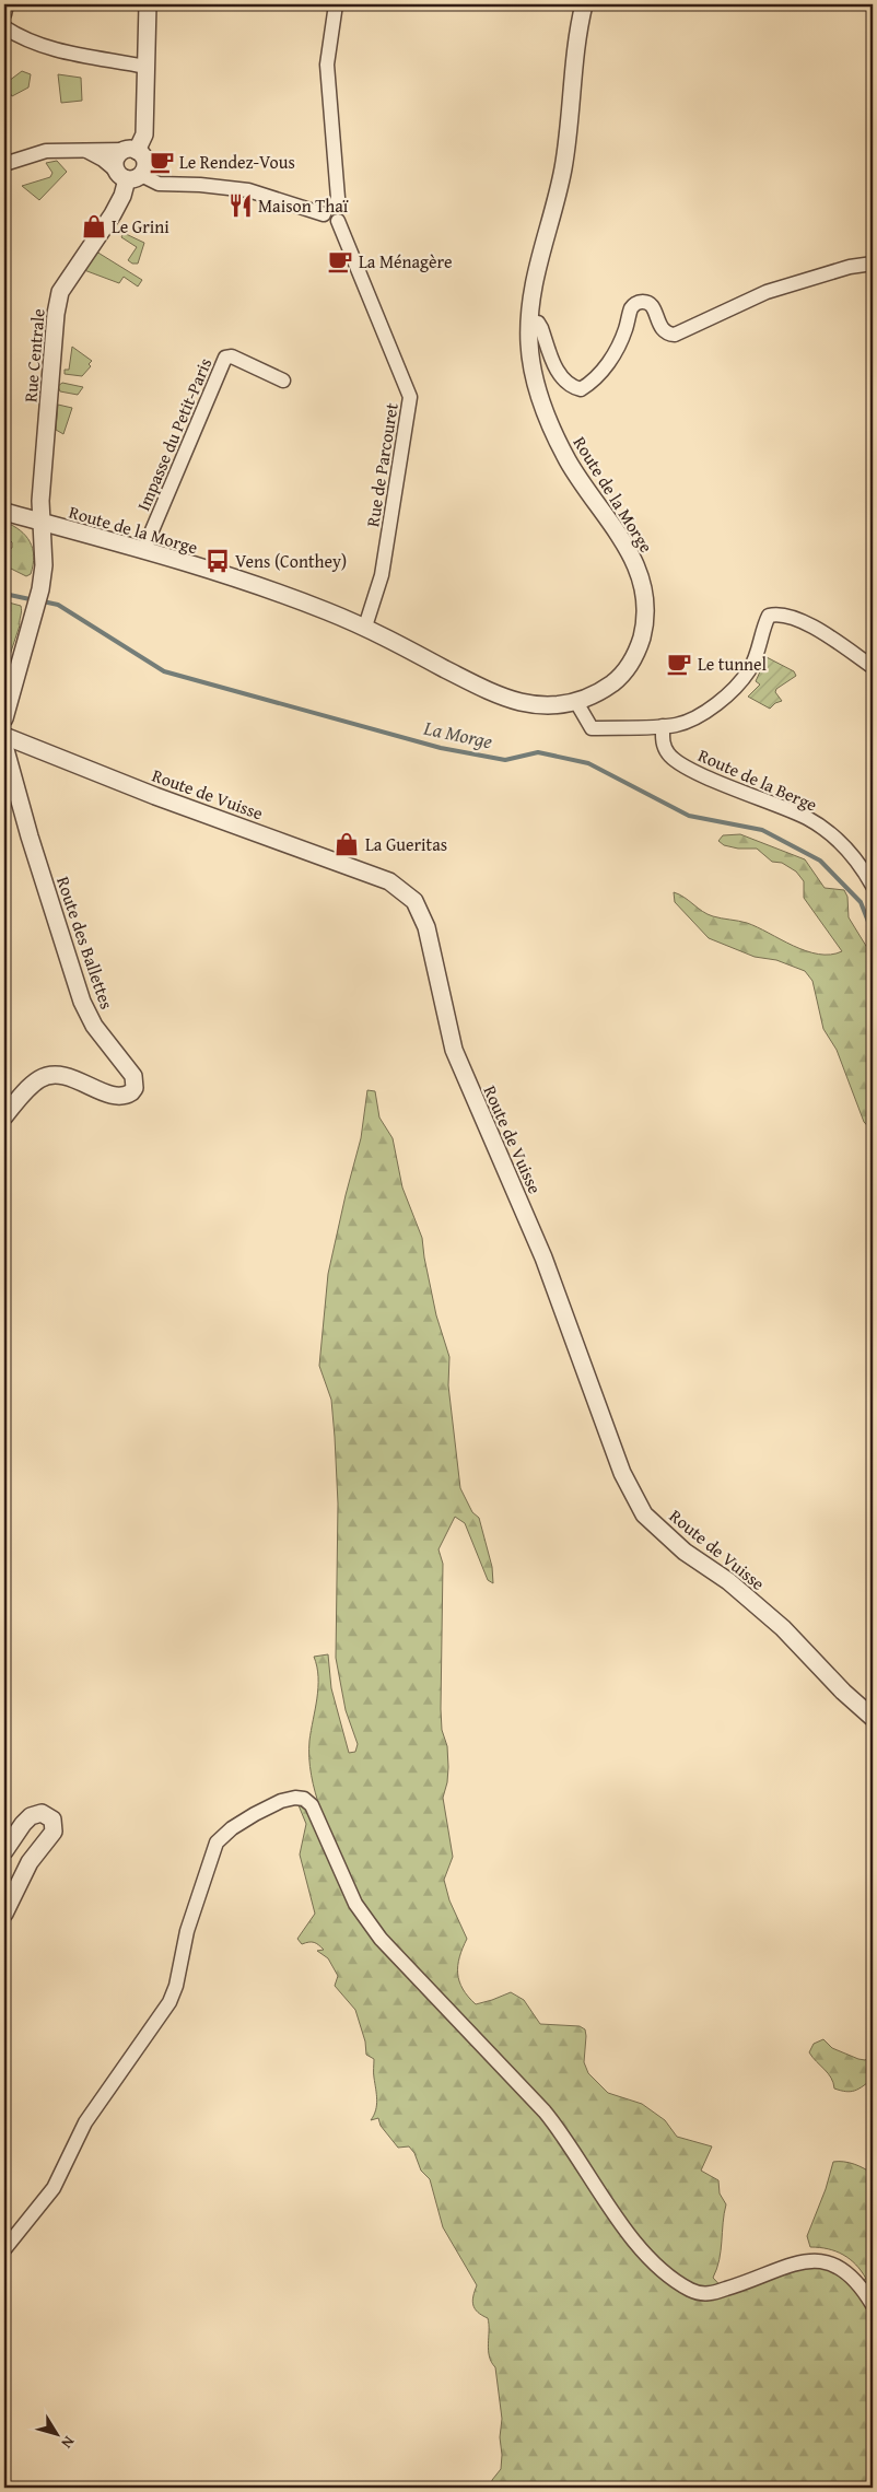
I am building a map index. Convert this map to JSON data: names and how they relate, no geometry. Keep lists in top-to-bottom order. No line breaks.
{"streets":{"street":["Rue Centrale","Impasse du Petit-Paris","Rue de Parcouret","Route de la Morge","Route de la Berge","Route de Vuisse","Route des Ballettes"]},"crossings":[["Rue Centrale","Route de la Morge"],["Impasse du Petit-Paris","Route de la Morge"],["Rue de Parcouret","Route de la Morge"]],"water":["La Morge"],"places":{"cafe":["Le Rendez-Vous","La Ménagère","Le tunnel"],"restaurant":["Maison Thaï"],"shop":["Le Grini","La Gueritas"],"bus stop":["Vens (Conthey)"]},"north":"bottom right"}
